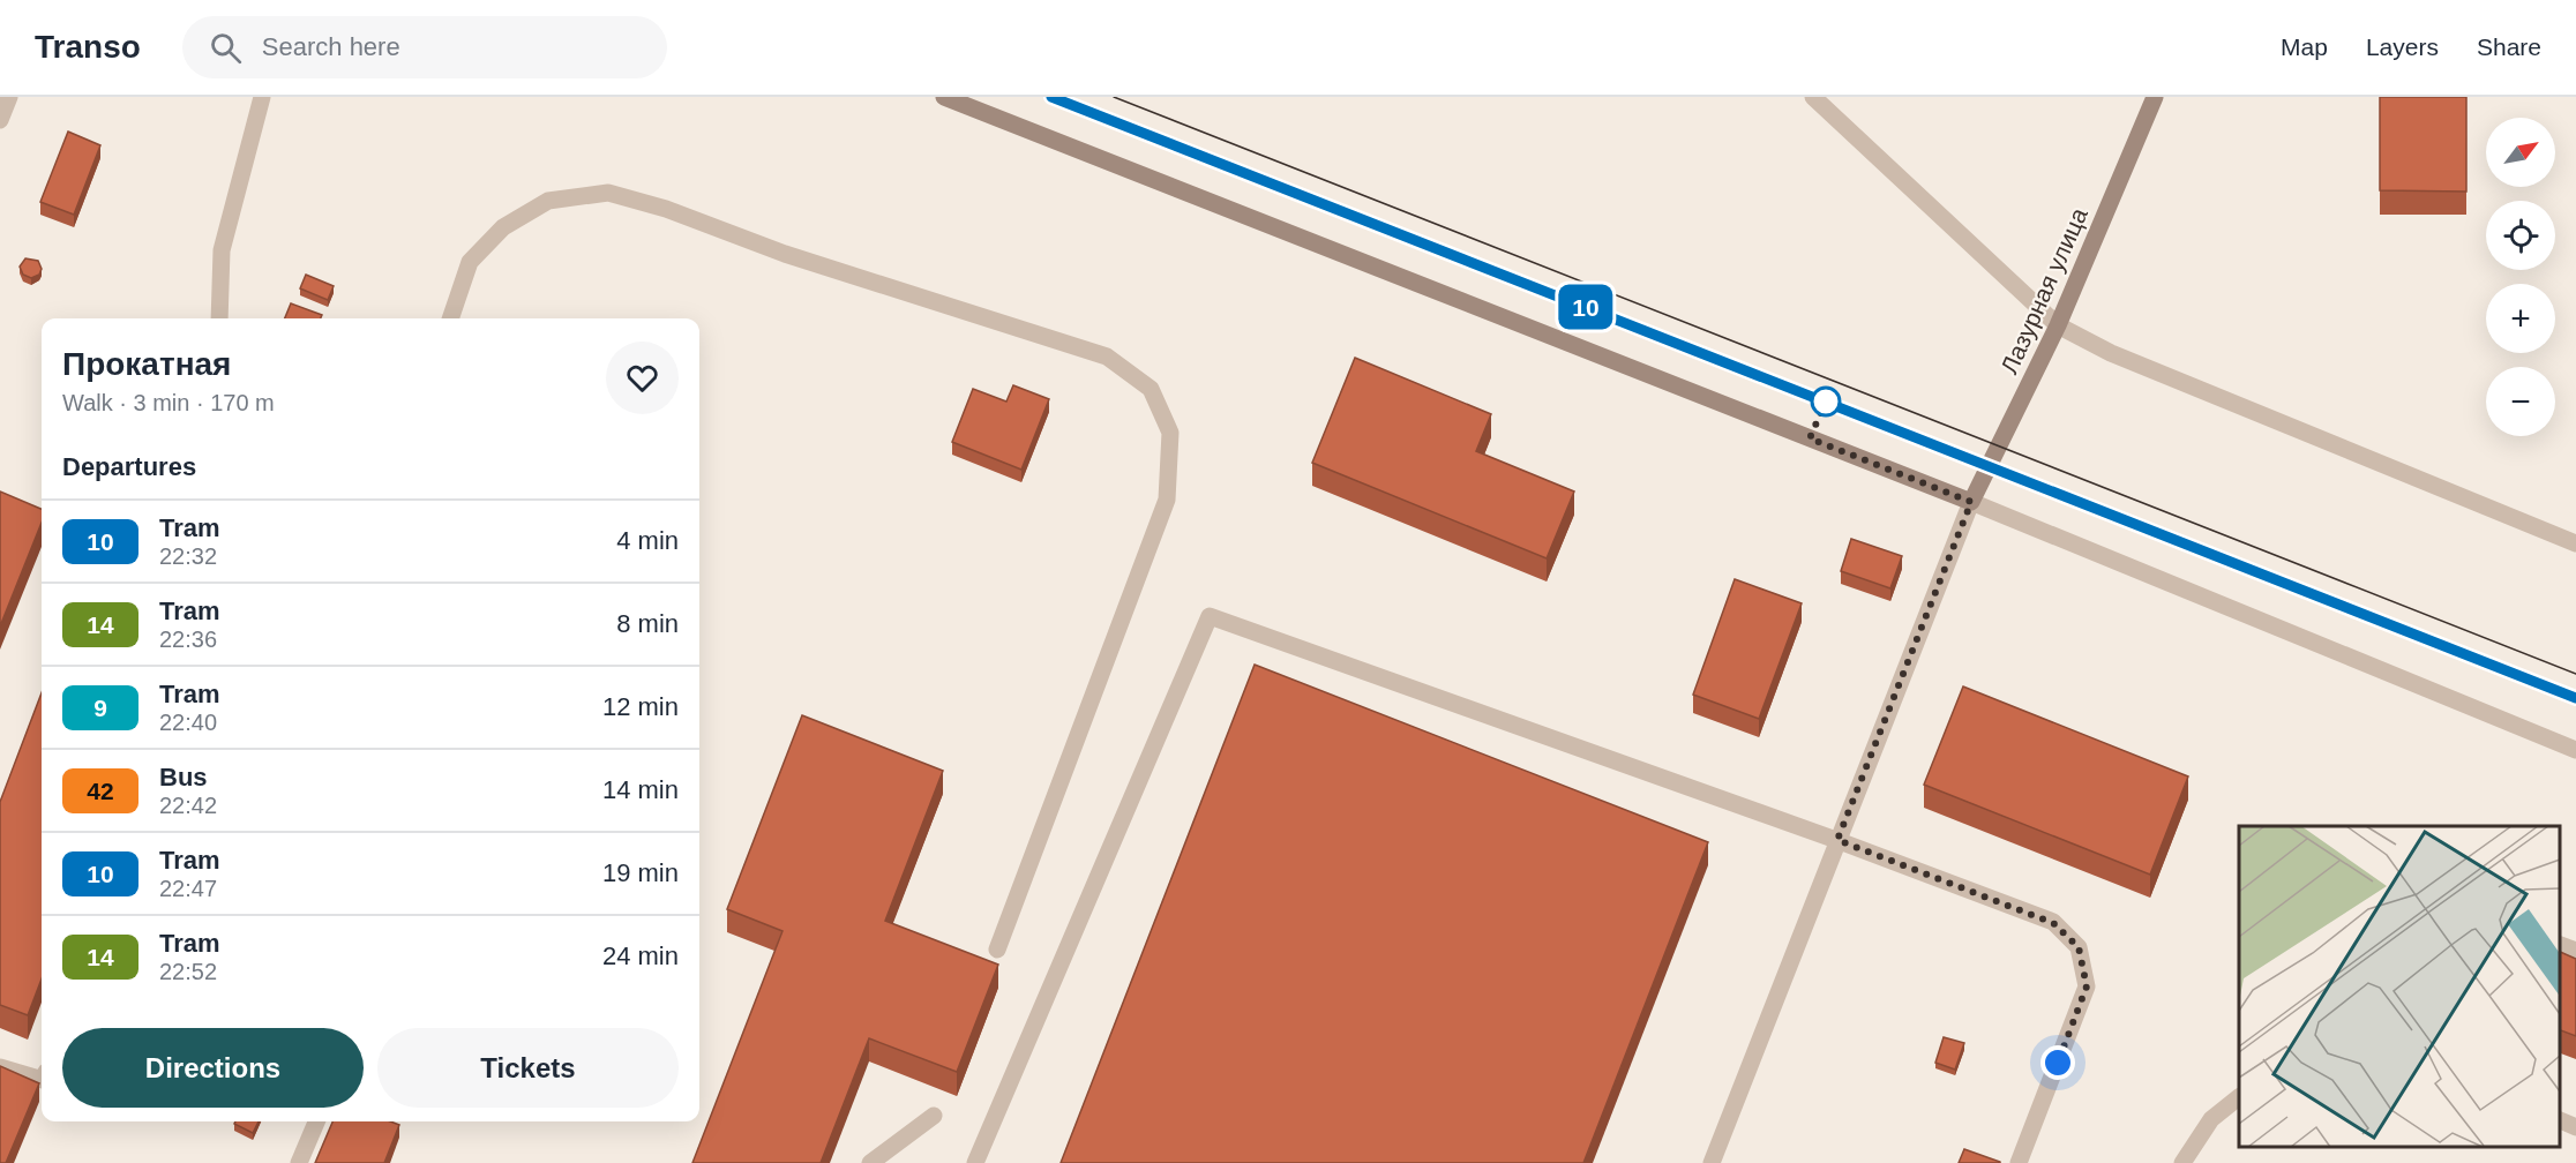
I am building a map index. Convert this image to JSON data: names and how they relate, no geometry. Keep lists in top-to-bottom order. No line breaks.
{"streets":{"main road":["Лазурная улица"]},"lines":["tram line 10"],"north":"top right","page":{"header":"Transo","search":"Search here","nav":["Map","Layers","Share"],"on_map":"10","map_buttons":["+","−"],"heading":[["Прокатная","Walk · 3 min · 170 m"],"Departures"],"list":[{"mark":"10","name":"Tram","note":"22:32","value":"4 min"},{"mark":"14","name":"Tram","note":"22:36","value":"8 min"},{"mark":"9","name":"Tram","note":"22:40","value":"12 min"},{"mark":"42","name":"Bus","note":"22:42","value":"14 min"},{"mark":"10","name":"Tram","note":"22:47","value":"19 min"},{"mark":"14","name":"Tram","note":"22:52","value":"24 min"}],"buttons":["Directions","Tickets"]}}
